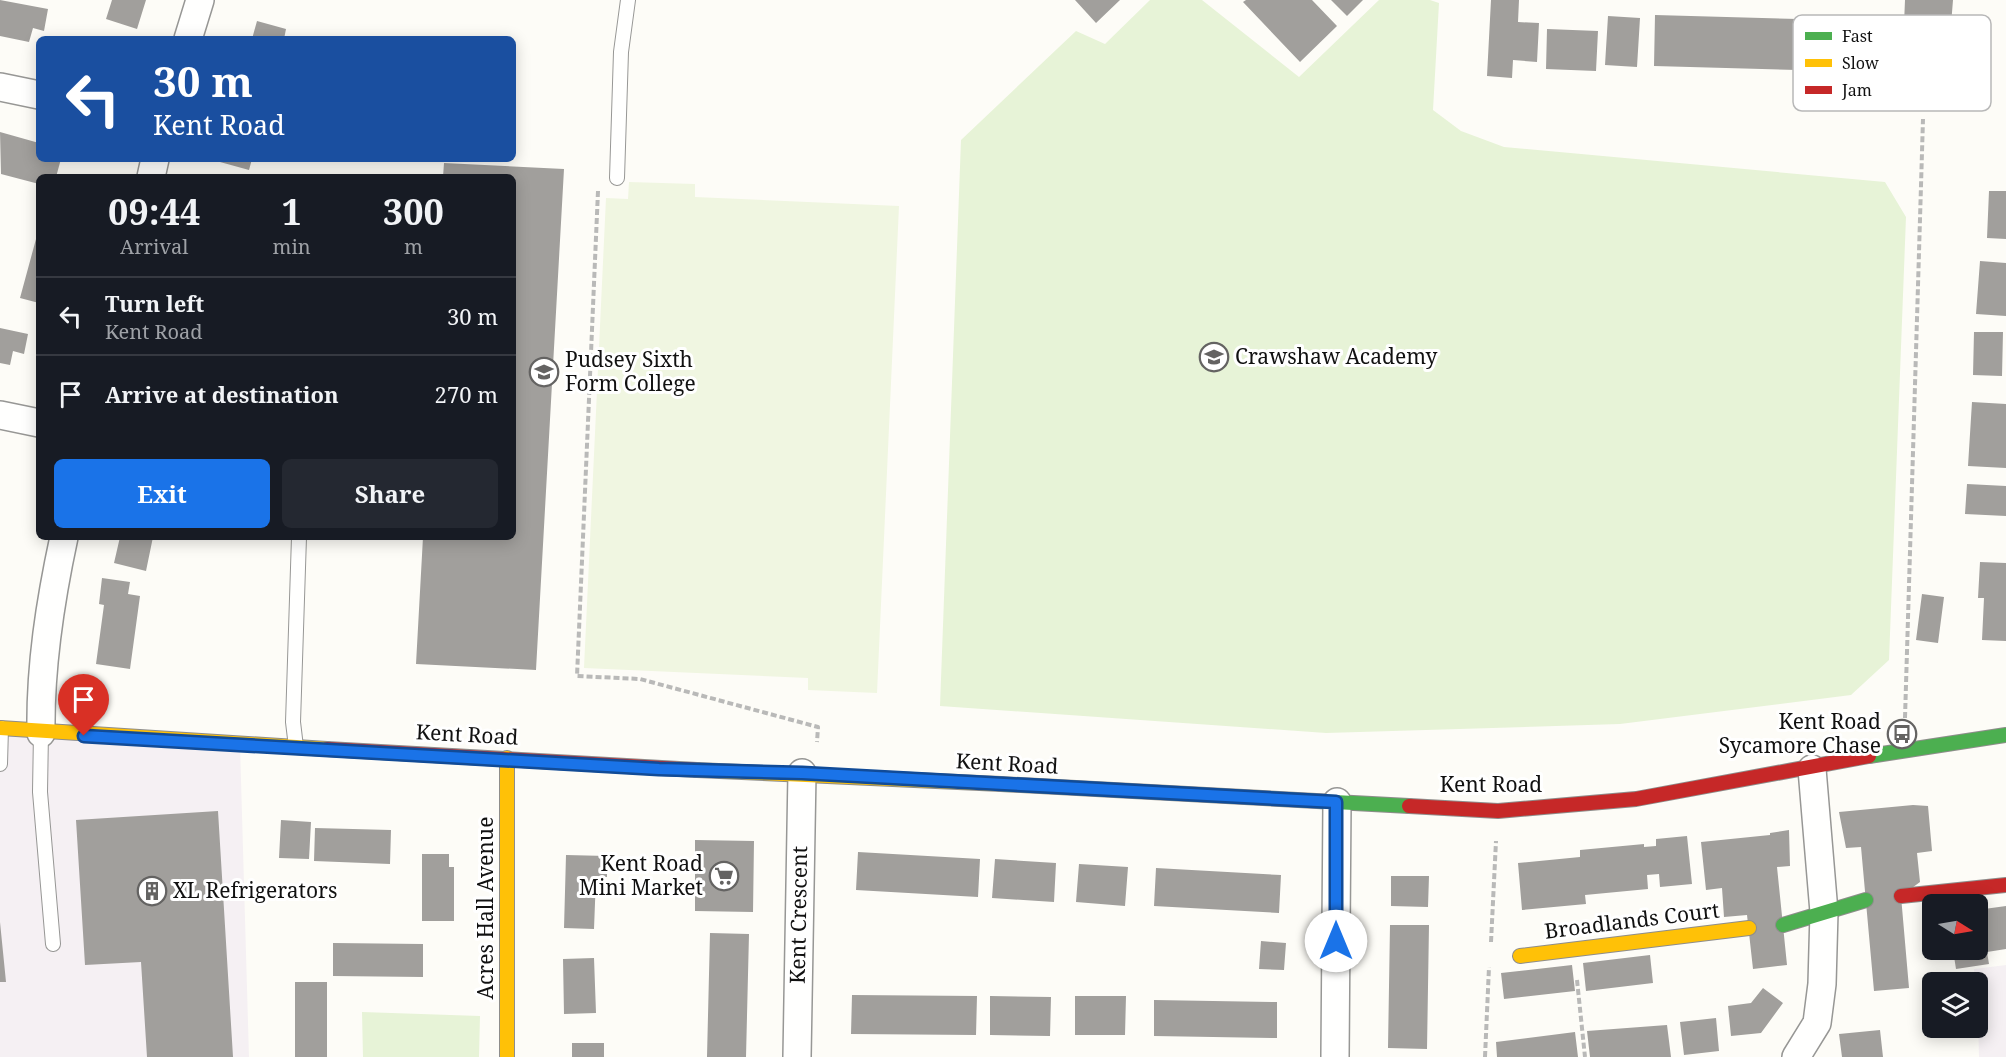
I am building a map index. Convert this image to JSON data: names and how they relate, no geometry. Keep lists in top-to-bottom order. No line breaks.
{"streets":{"street":["Kent Road","Acres Hall Avenue","Kent Crescent","Broadlands Court"]},"crossings":[["Kent Road","Acres Hall Avenue"],["Kent Road","Kent Crescent"]],"places":{"school or university":["Crawshaw Academy","Pudsey Sixth Form College"],"bus stop":["Kent Road Sycamore Chase"],"supermarket":["Kent Road Mini Market"],"building":["XL Refrigerators"]},"legend":["Fast","Slow","Jam"],"north":"right","page":{"turn":["30 m","Kent Road"],"eta":["09:44","Arrival","1","min","300","m"],"list":[{"name":"Turn left","note":"Kent Road","value":"30 m"},{"name":"Arrive at destination","value":"270 m"}],"buttons":["Exit","Share"]}}
